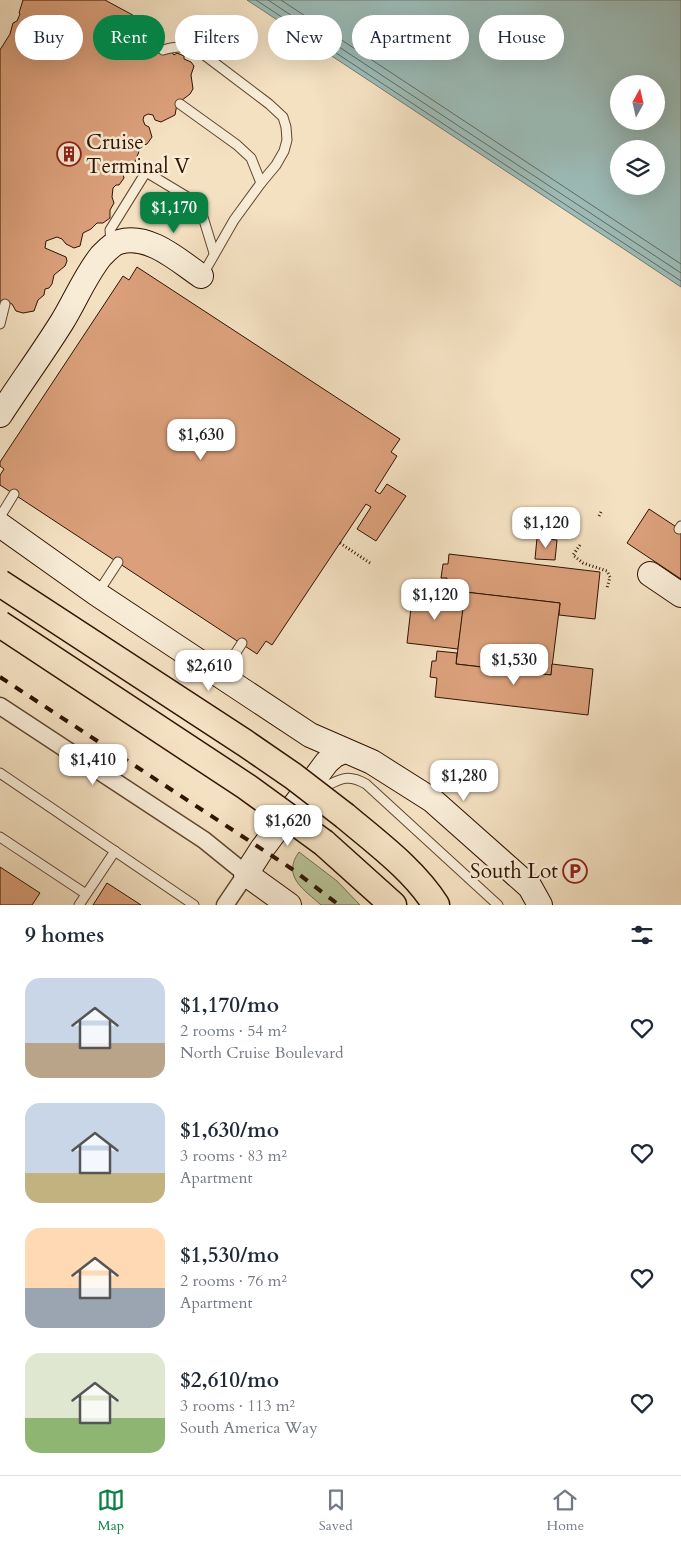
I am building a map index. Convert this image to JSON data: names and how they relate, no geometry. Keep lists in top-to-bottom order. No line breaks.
{"places":{"building":["Cruise Terminal V"],"parking":["South Lot"]},"north":"top","page":{"chip":["Buy","Rent","Filters","New","Apartment","House"],"price":["$1,170","$1,630","$1,120","$1,120","$1,530","$2,610","$1,410","$1,280","$1,620"],"heading":"9 homes","list":[{"name":"$1,170/mo","note":"2 rooms · 54 m² · North Cruise Boulevard"},{"name":"$1,630/mo","note":"3 rooms · 83 m² · Apartment"},{"name":"$1,530/mo","note":"2 rooms · 76 m² · Apartment"},{"name":"$2,610/mo","note":"3 rooms · 113 m² · South America Way"}],"tabs":["Map","Saved","Home"]}}
